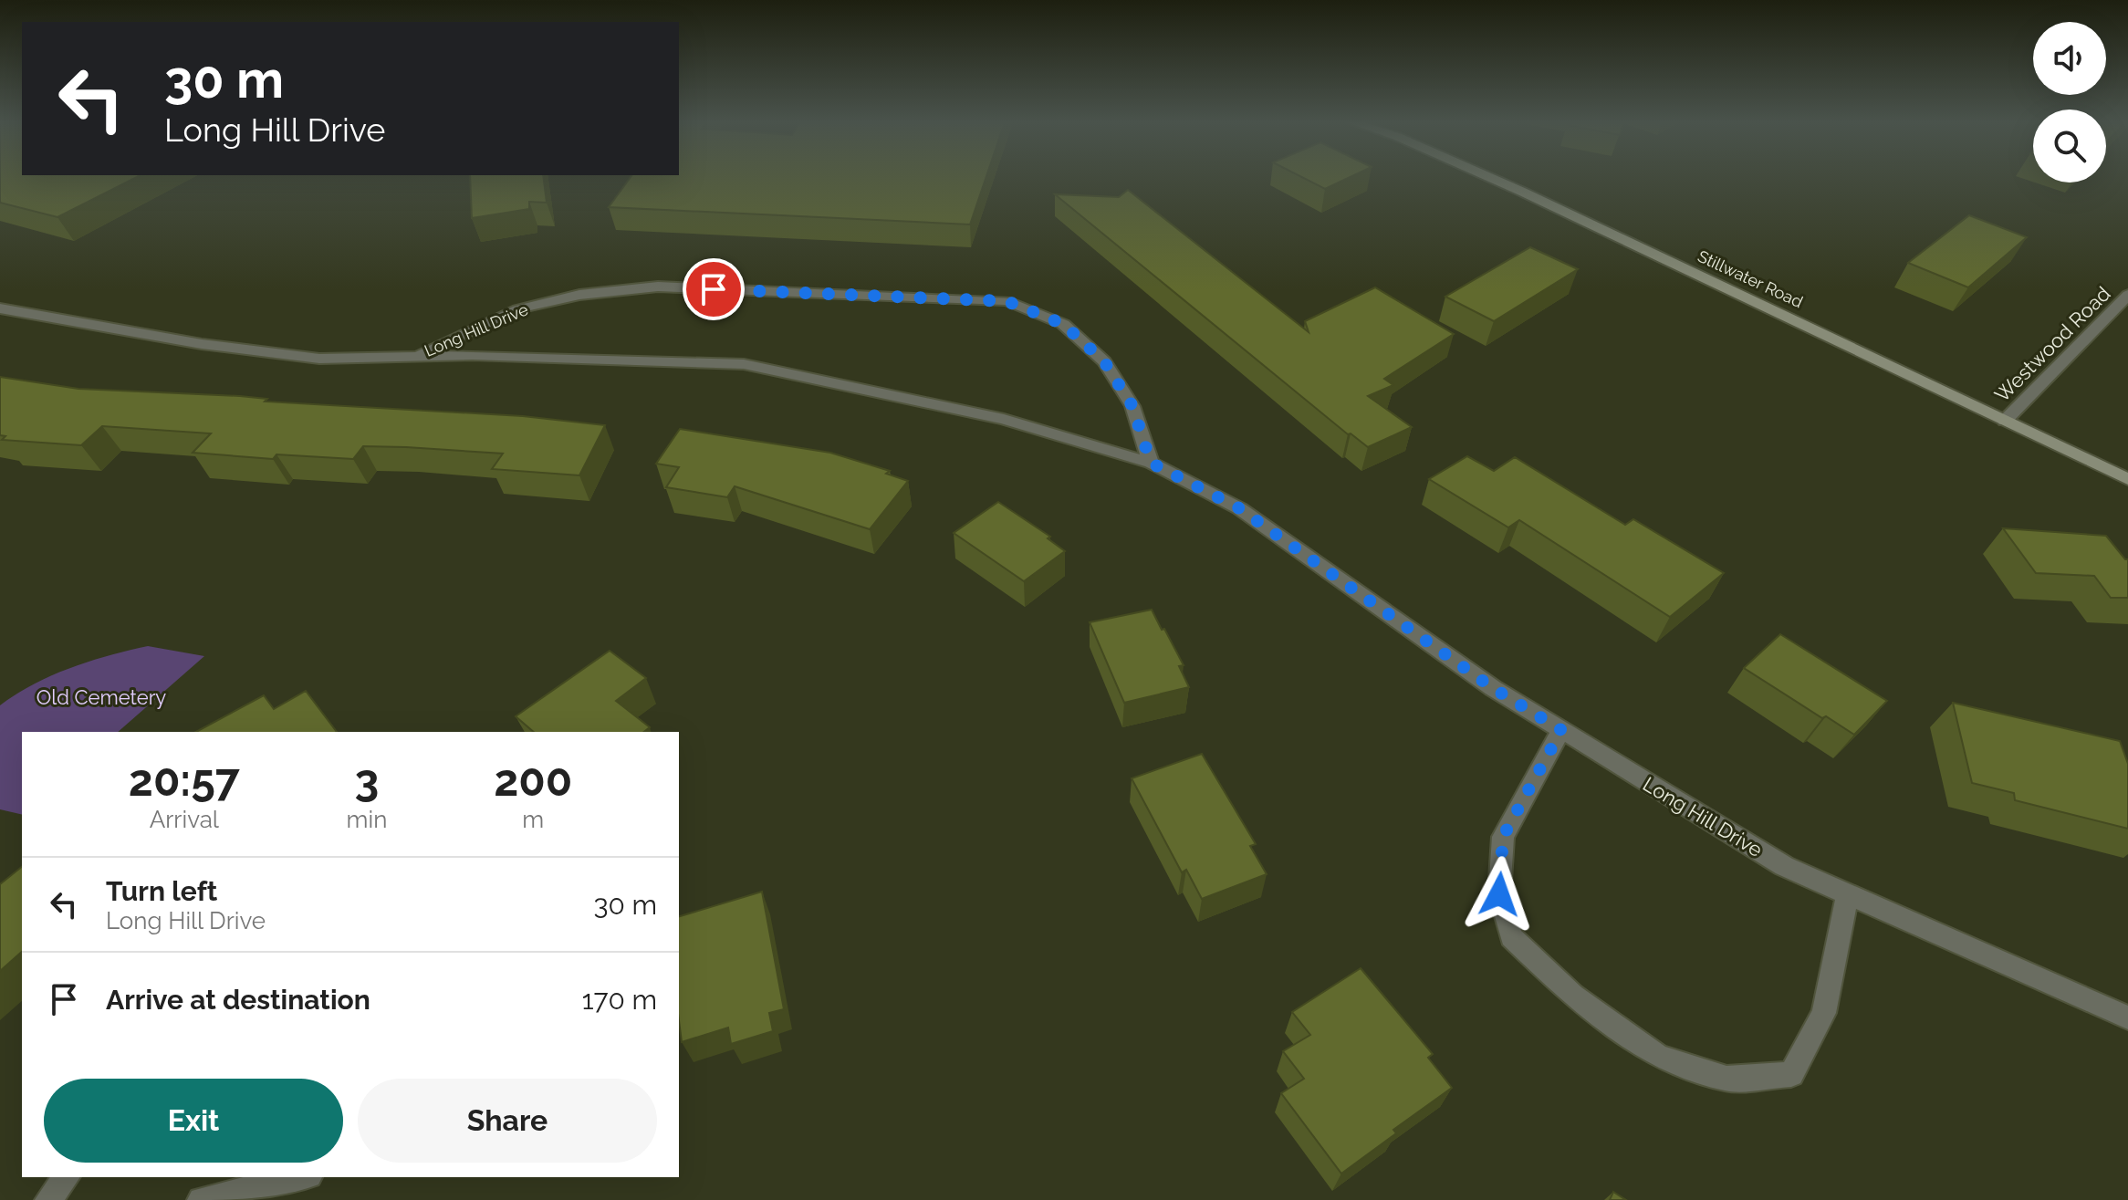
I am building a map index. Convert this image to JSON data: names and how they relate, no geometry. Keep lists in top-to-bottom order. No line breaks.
{"streets":{"main road":["Stillwater Road"],"street":["Long Hill Drive","Westwood Road"]},"crossings":[["Stillwater Road","Westwood Road"]],"parks":["Old Cemetery"],"page":{"turn":["30 m","Long Hill Drive"],"eta":["20:57","Arrival","3","min","200","m"],"list":[{"name":"Turn left","note":"Long Hill Drive","value":"30 m"},{"name":"Arrive at destination","value":"170 m"}],"buttons":["Exit","Share"]}}
